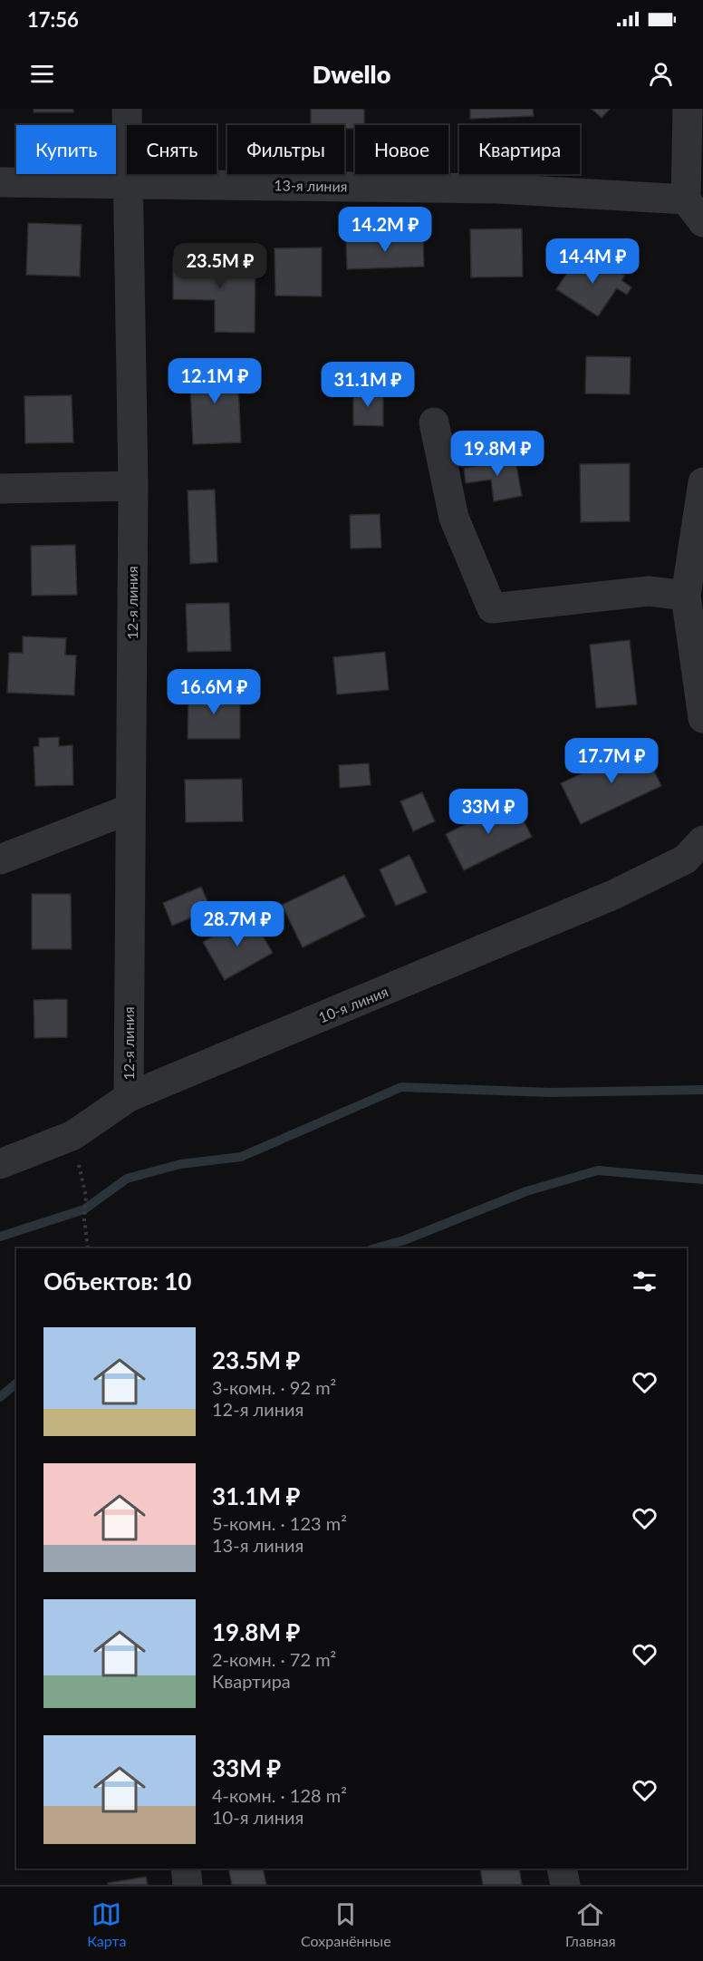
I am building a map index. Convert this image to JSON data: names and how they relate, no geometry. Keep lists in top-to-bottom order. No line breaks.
{"streets":{"street":["13-я линия","12-я линия","10-я линия"]},"crossings":[["13-я линия","12-я линия"],["12-я линия","10-я линия"]],"page":{"status":"17:56","header":"Dwello","chip":["Купить","Снять","Фильтры","Новое","Квартира"],"price":["14.2M ₽","14.4M ₽","23.5M ₽","12.1M ₽","31.1M ₽","19.8M ₽","16.6M ₽","17.7M ₽","33M ₽","28.7M ₽"],"heading":"Объектов: 10","list":[{"name":"23.5M ₽","note":"3-комн. · 92 m² · 12-я линия"},{"name":"31.1M ₽","note":"5-комн. · 123 m² · 13-я линия"},{"name":"19.8M ₽","note":"2-комн. · 72 m² · Квартира"},{"name":"33M ₽","note":"4-комн. · 128 m² · 10-я линия"}],"tabs":["Карта","Сохранённые","Главная"]}}
